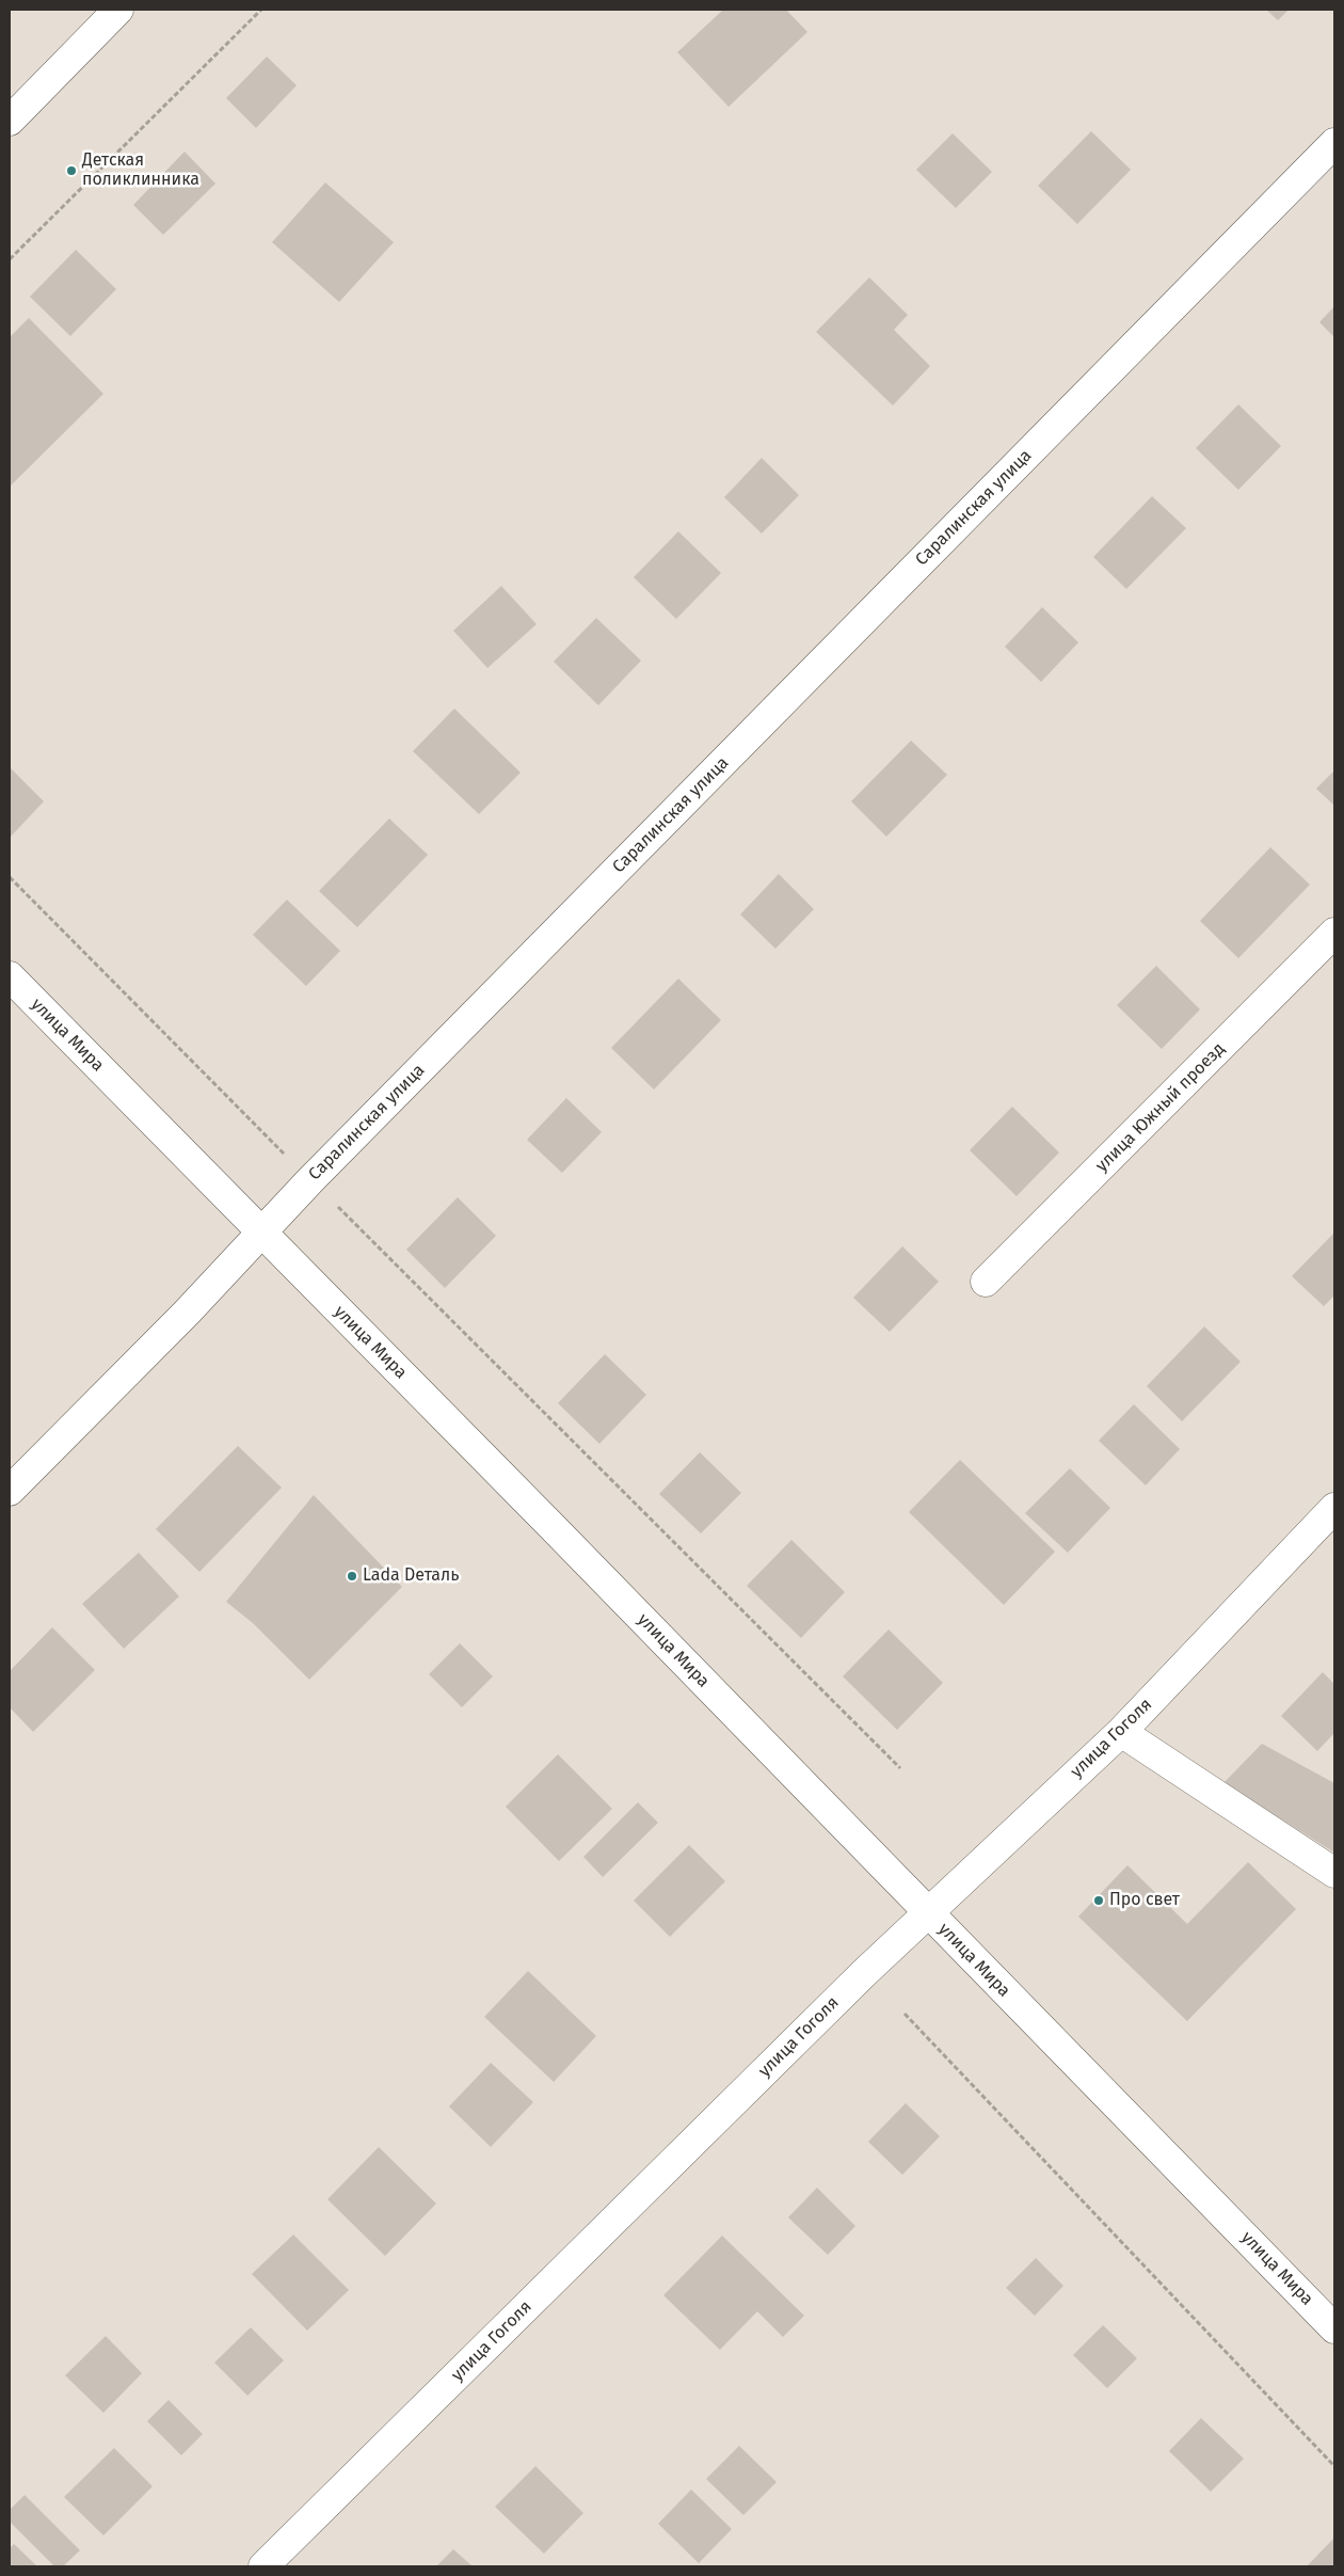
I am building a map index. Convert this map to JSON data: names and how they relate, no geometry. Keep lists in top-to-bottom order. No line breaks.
{"streets":{"street":["Саралинская улица","улица Мира","улица Южный проезд","улица Гоголя"]},"crossings":[["Саралинская улица","улица Мира"],["улица Мира","улица Гоголя"]],"places":["Детская поликлинника","Lada Dеталь","Про свет"]}
